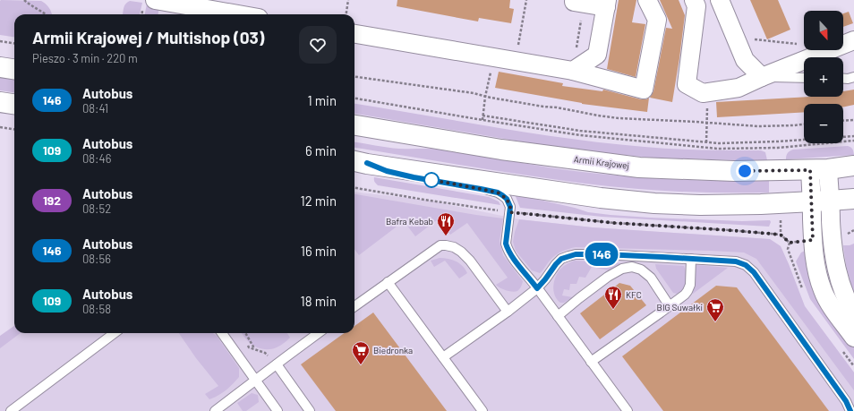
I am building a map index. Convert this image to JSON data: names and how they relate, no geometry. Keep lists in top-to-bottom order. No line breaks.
{"streets":{"main road":["Armii Krajowej"]},"places":{"restaurant":["Bafra Kebab","KFC"],"supermarket":["BIG Suwałki","Biedronka"]},"lines":["bus line 146"],"north":"bottom","page":{"on_map":"146","map_buttons":["+","−"],"heading":["Armii Krajowej / Multishop (03)","Pieszo · 3 min · 220 m"],"list":[{"mark":"146","name":"Autobus","note":"08:41","value":"1 min"},{"mark":"109","name":"Autobus","note":"08:46","value":"6 min"},{"mark":"192","name":"Autobus","note":"08:52","value":"12 min"},{"mark":"146","name":"Autobus","note":"08:56","value":"16 min"},{"mark":"109","name":"Autobus","note":"08:58","value":"18 min"}]}}
